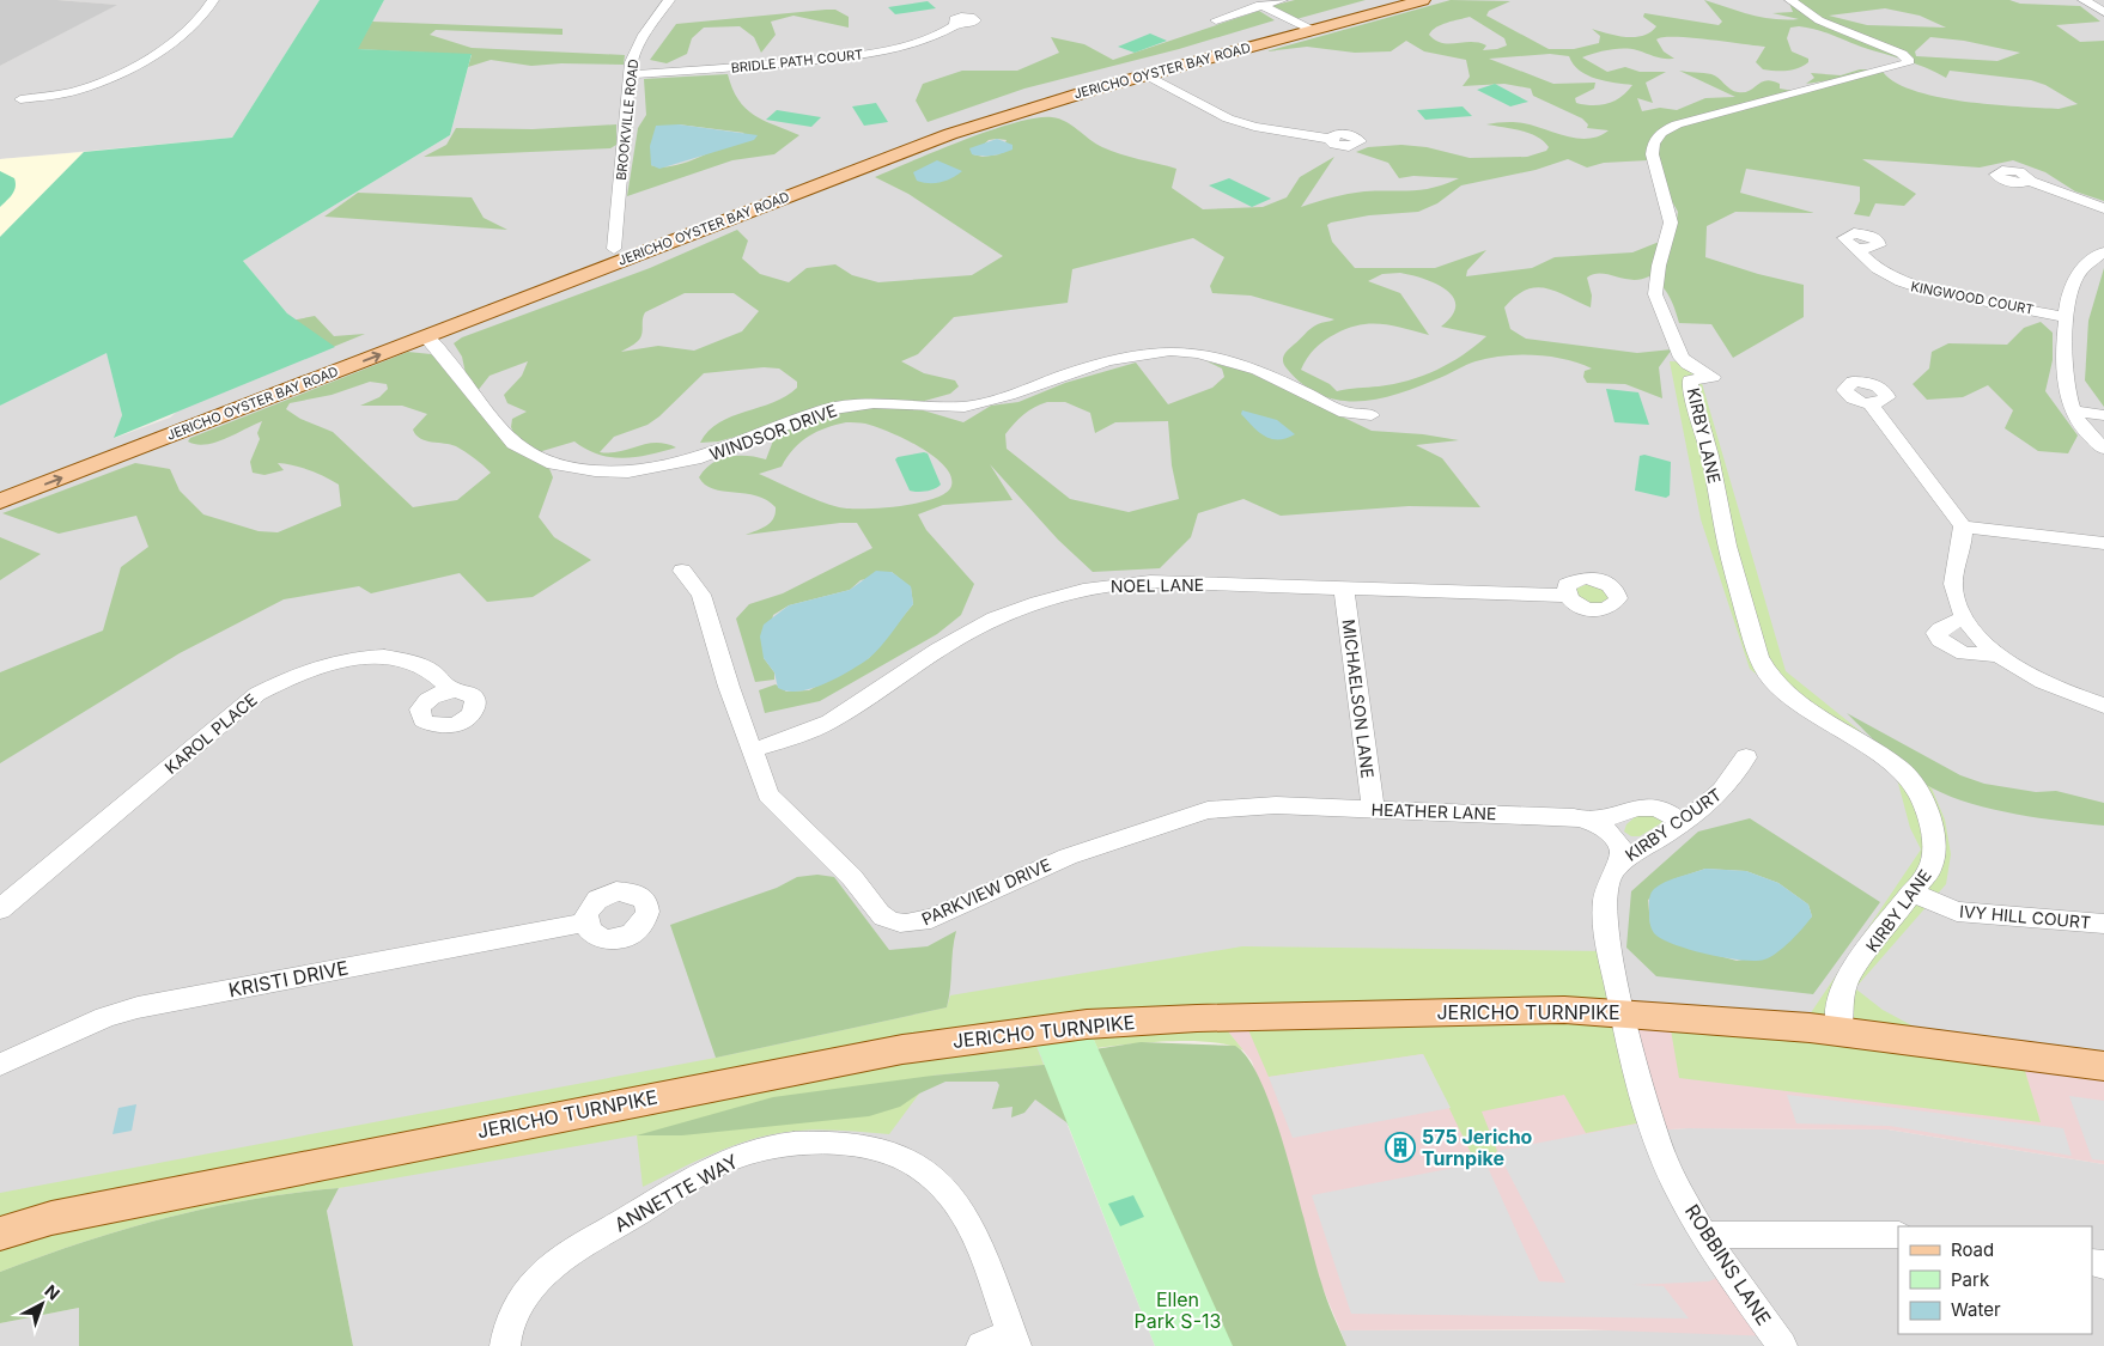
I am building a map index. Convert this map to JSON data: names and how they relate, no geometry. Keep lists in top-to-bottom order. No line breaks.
{"streets":{"main road":["JERICHO OYSTER BAY ROAD","JERICHO TURNPIKE"],"street":["BRIDLE PATH COURT","BROOKVILLE ROAD","KINGWOOD COURT","WINDSOR DRIVE","KIRBY LANE","NOEL LANE","MICHAELSON LANE","KAROL PLACE","HEATHER LANE","KIRBY COURT","PARKVIEW DRIVE","IVY HILL COURT","KRISTI DRIVE","ANNETTE WAY","ROBBINS LANE"]},"crossings":[["BRIDLE PATH COURT","BROOKVILLE ROAD"],["JERICHO OYSTER BAY ROAD","BROOKVILLE ROAD"],["JERICHO OYSTER BAY ROAD","WINDSOR DRIVE"],["KIRBY LANE","IVY HILL COURT"],["KIRBY LANE","JERICHO TURNPIKE"],["NOEL LANE","MICHAELSON LANE"],["NOEL LANE","PARKVIEW DRIVE"],["MICHAELSON LANE","HEATHER LANE"],["HEATHER LANE","KIRBY COURT"],["HEATHER LANE","PARKVIEW DRIVE"],["JERICHO TURNPIKE","ROBBINS LANE"]],"parks":["Ellen Park S-13"],"places":{"building":["575 Jericho Turnpike"]},"legend":["Road","Park","Water"],"north":"top right"}
